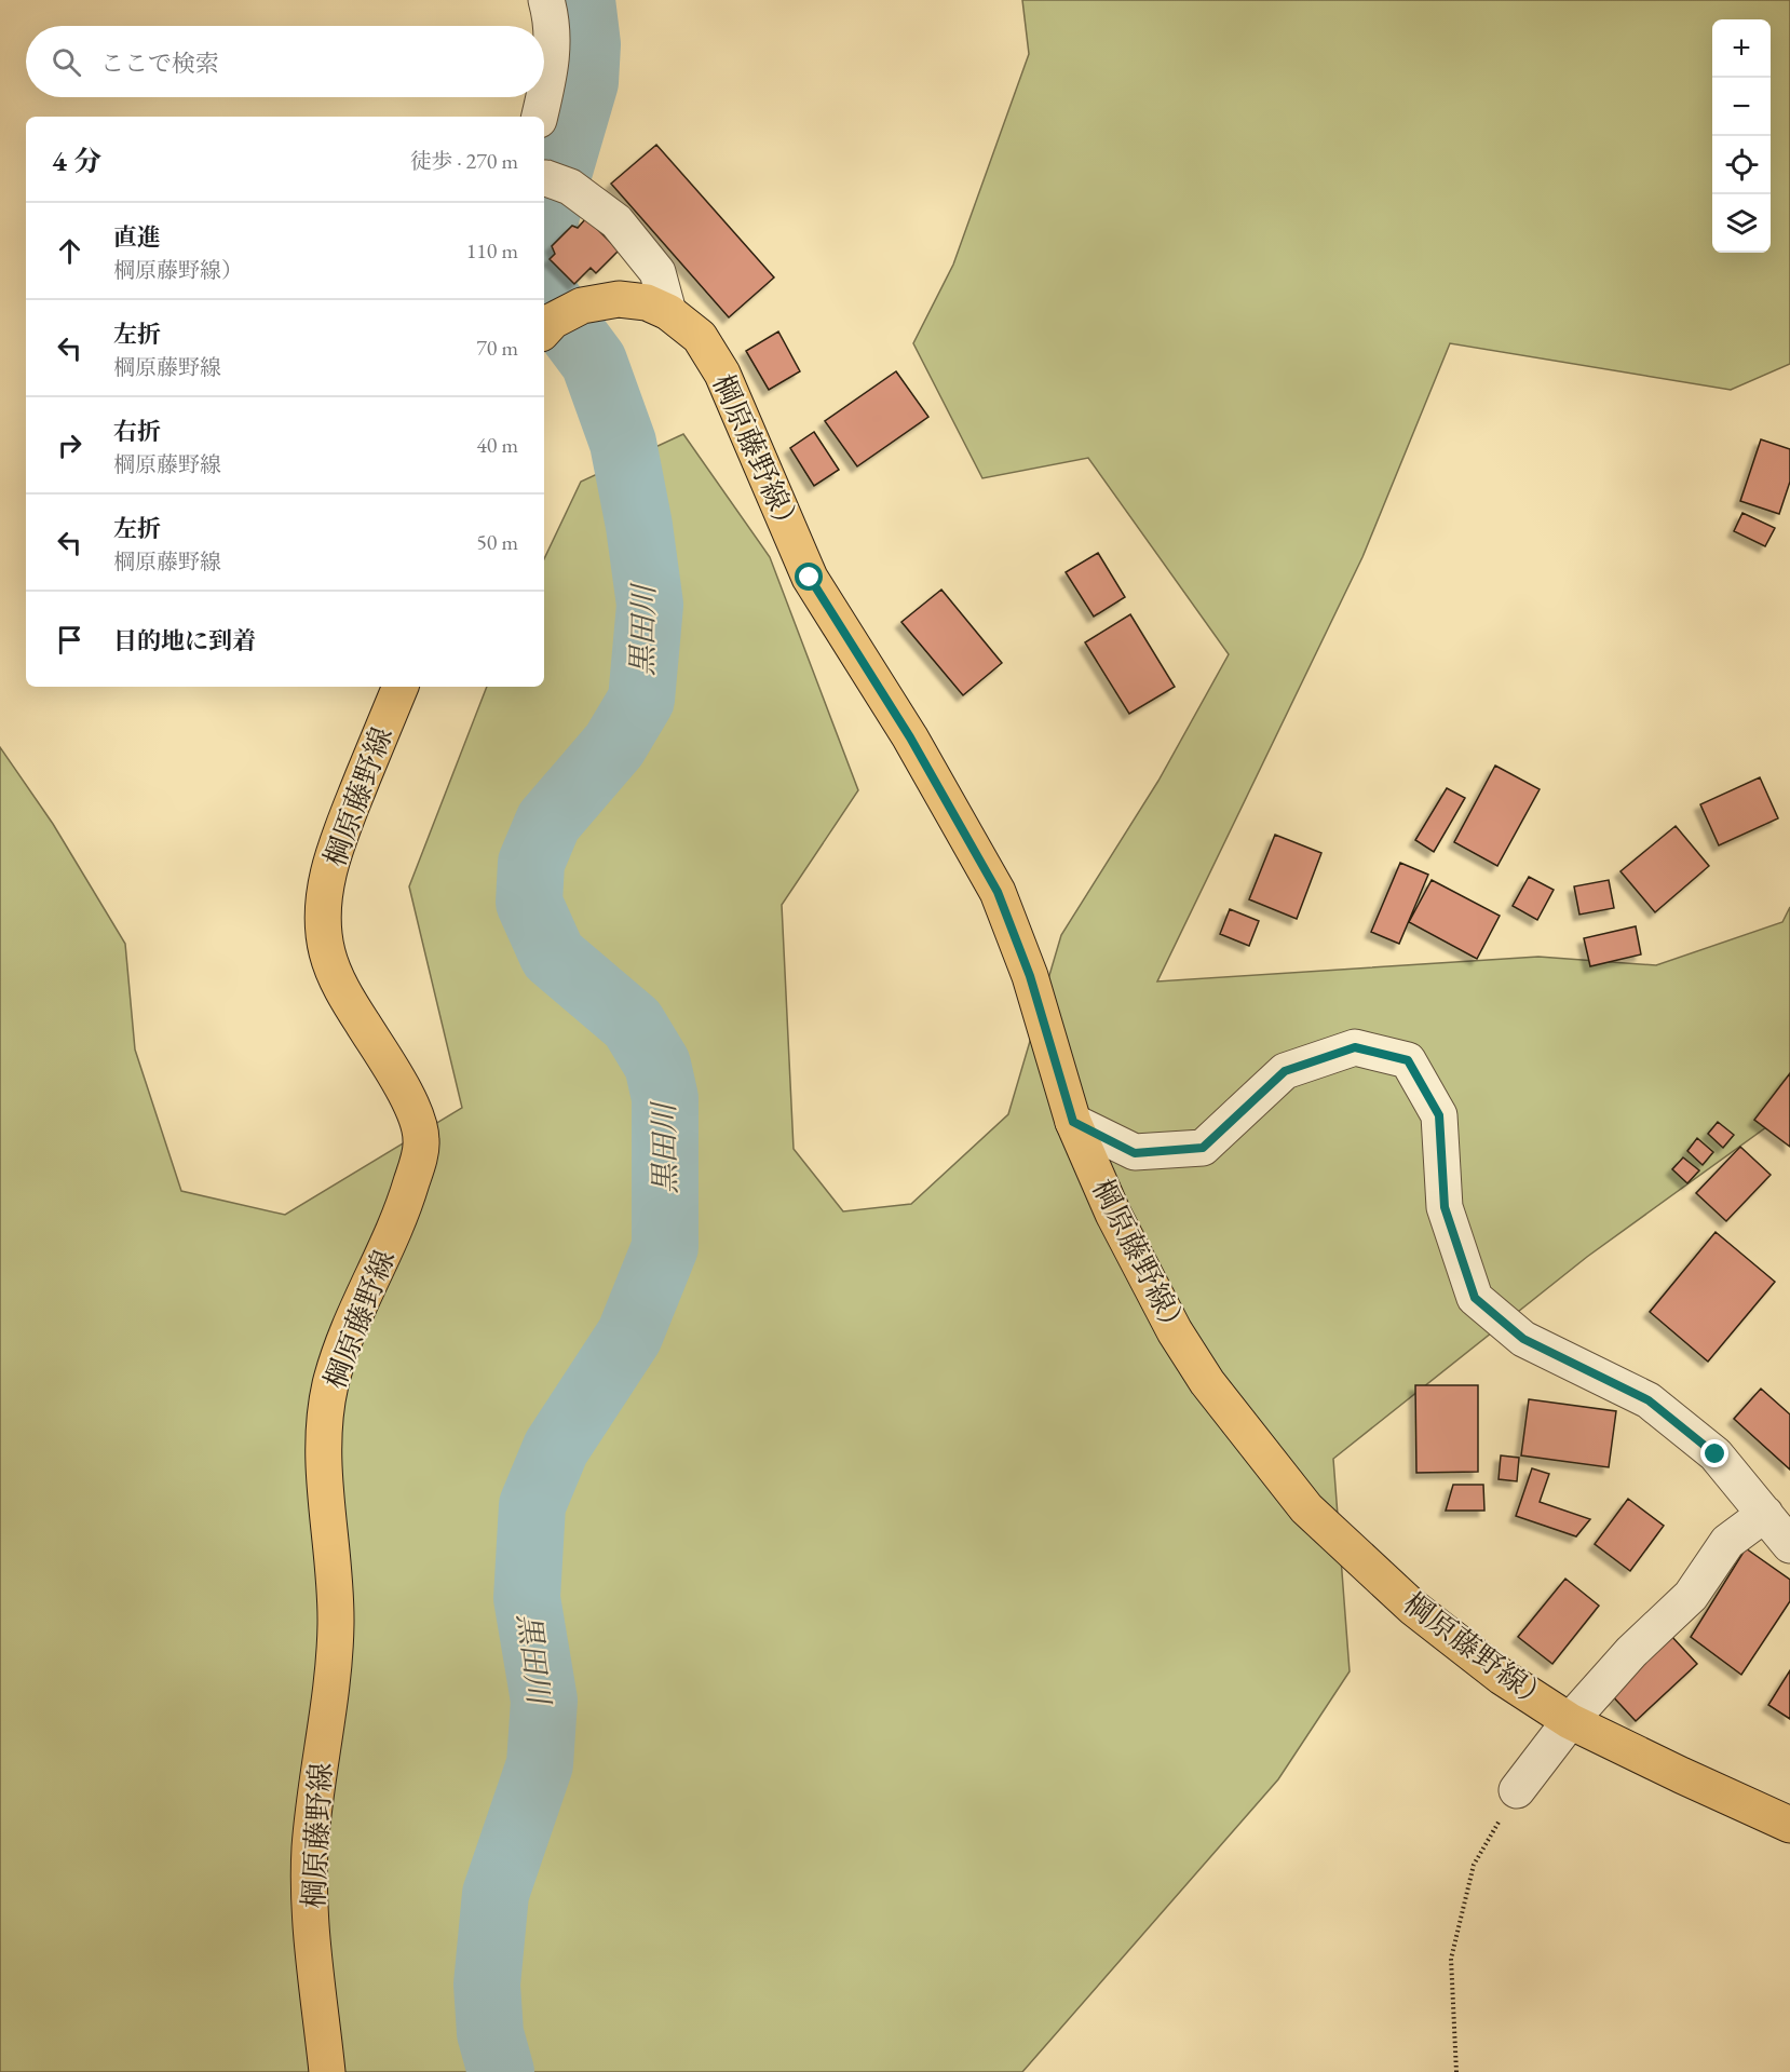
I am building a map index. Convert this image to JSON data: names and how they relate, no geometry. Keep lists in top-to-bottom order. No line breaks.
{"streets":{"main road":["棡原藤野線）","棡原藤野線"]},"water":["黒田川"],"page":{"map_buttons":["+","−"],"search":"ここで検索","heading":["4 分","徒歩 · 270 m"],"list":[["直進","棡原藤野線）","110 m"],["左折","棡原藤野線","70 m"],["右折","棡原藤野線","40 m"],["左折","棡原藤野線","50 m"],"目的地に到着"]}}
